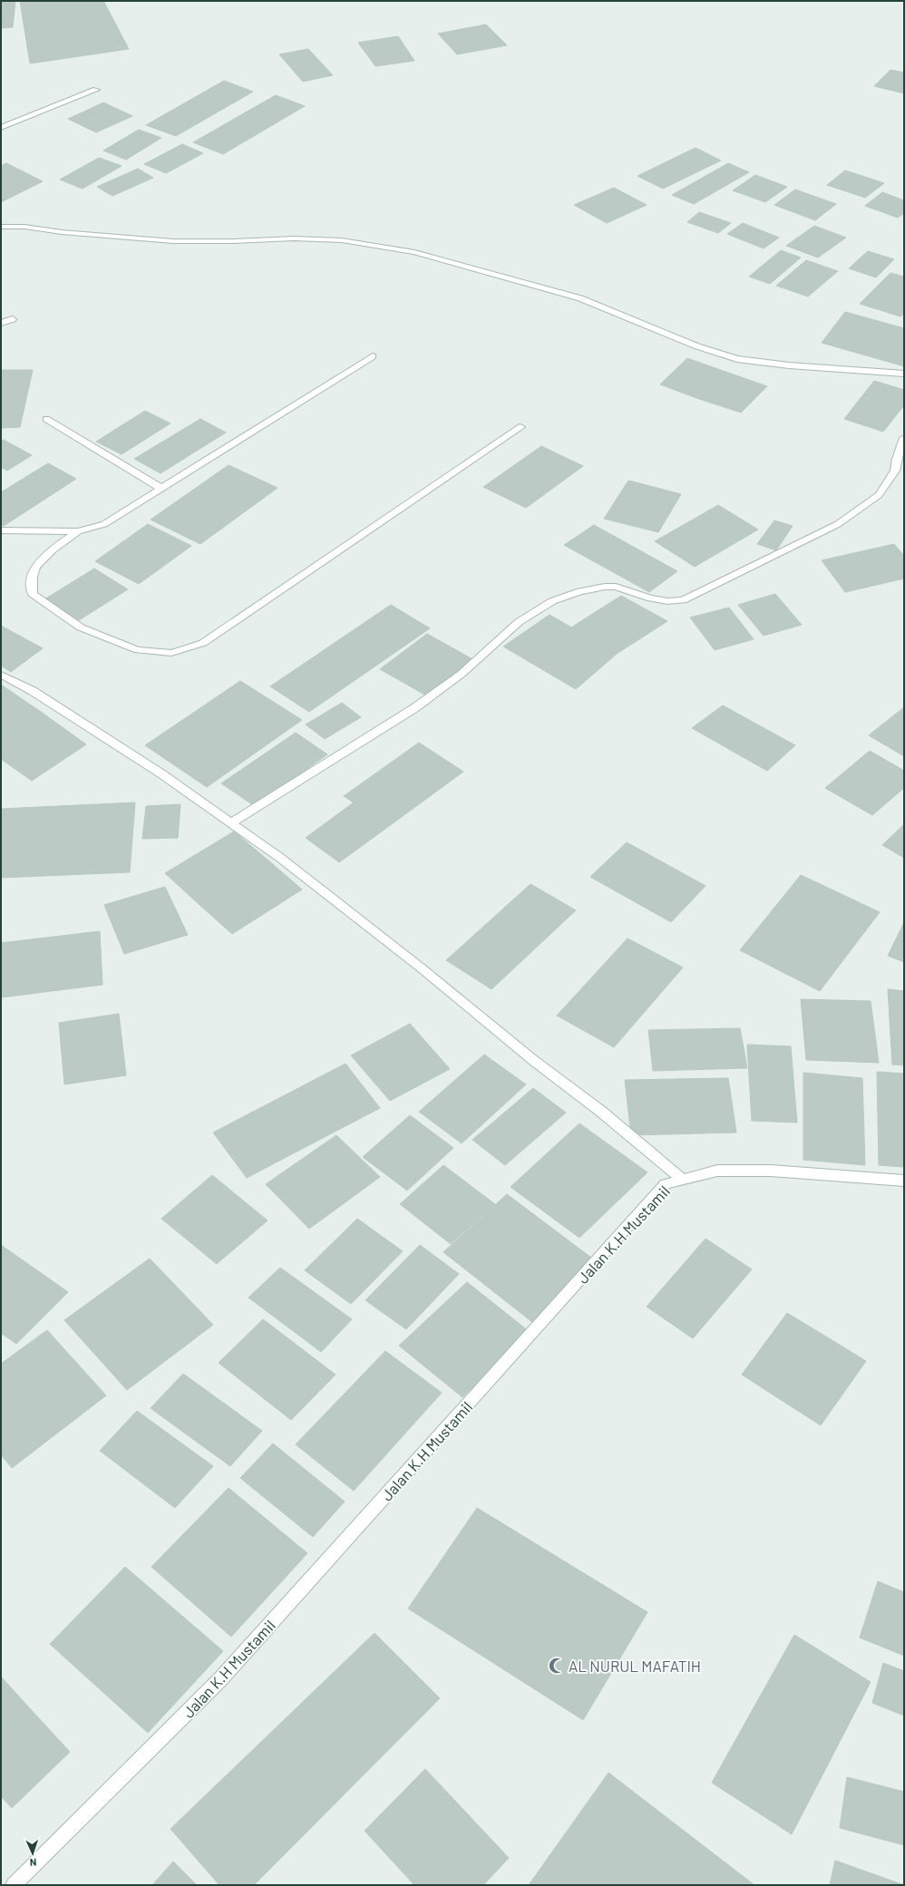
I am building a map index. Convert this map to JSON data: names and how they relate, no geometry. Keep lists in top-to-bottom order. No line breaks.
{"streets":{"street":["Jalan K.H Mustamil"]},"places":{"mosque":["AL NURUL MAFATIH"]},"north":"bottom"}
